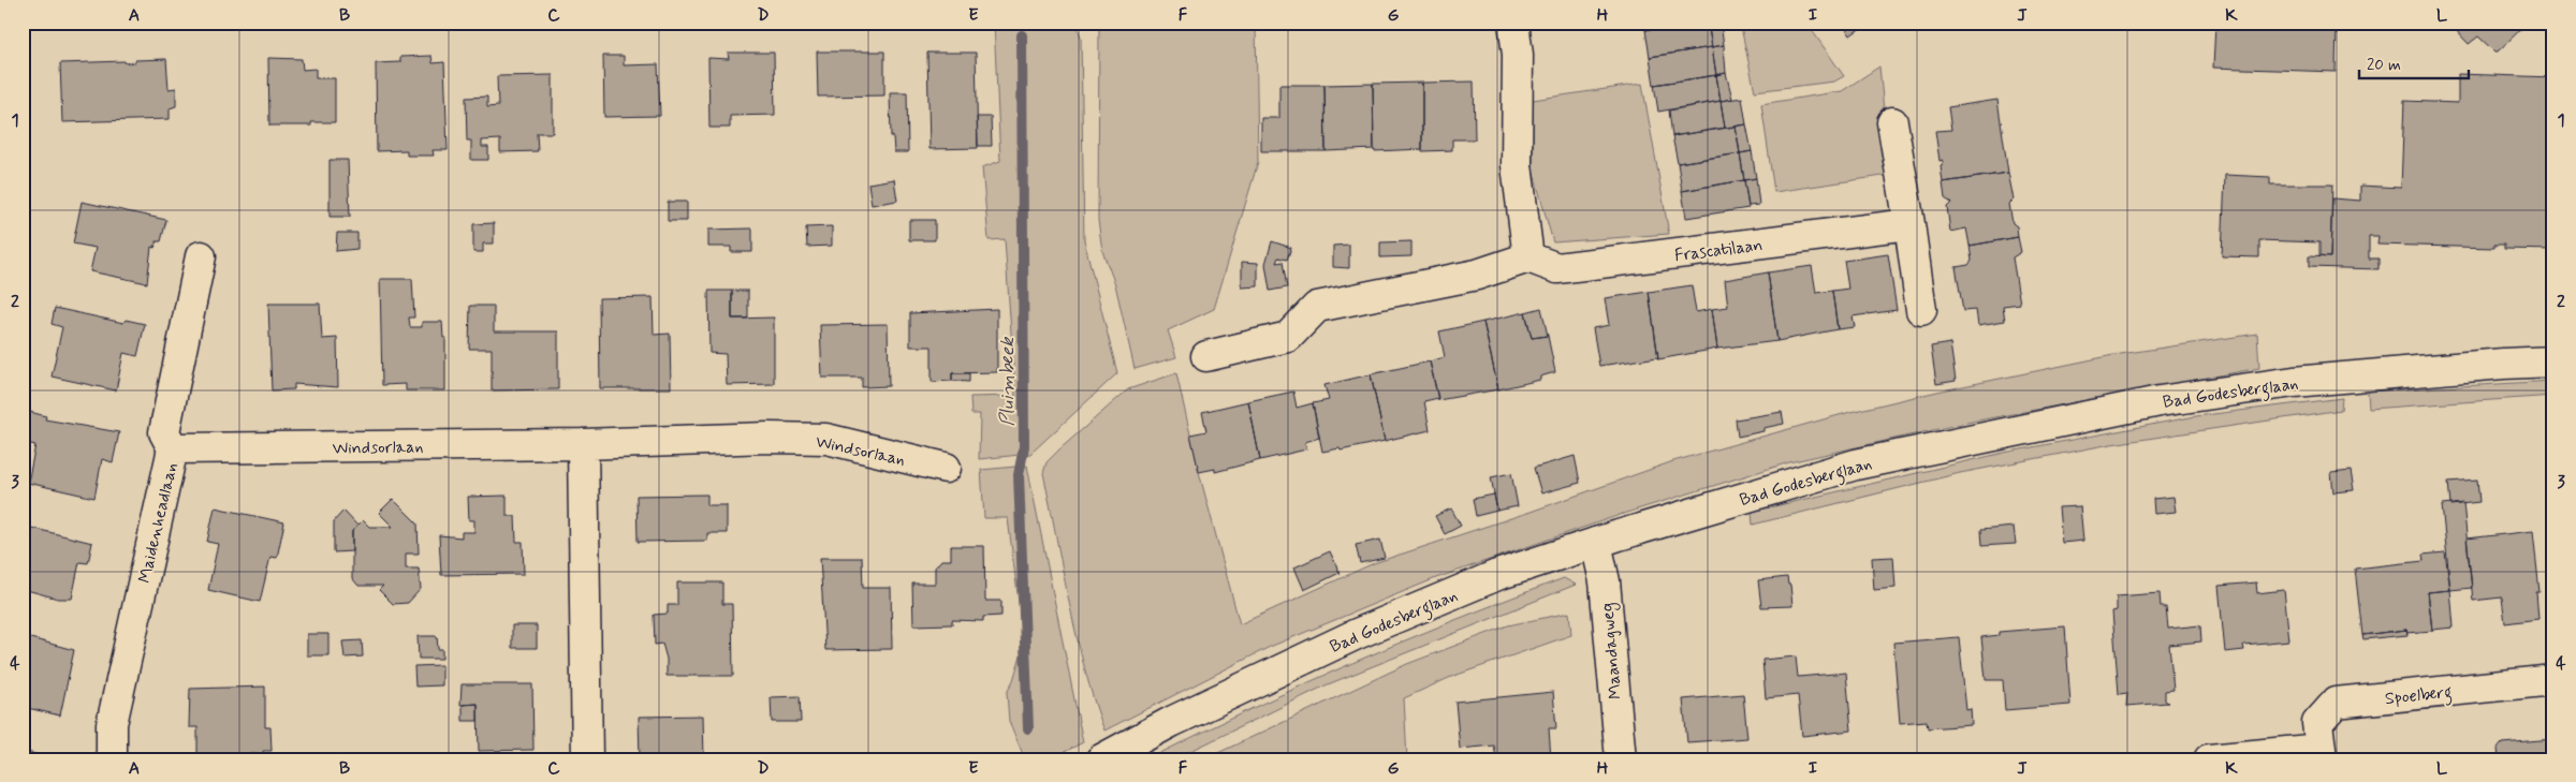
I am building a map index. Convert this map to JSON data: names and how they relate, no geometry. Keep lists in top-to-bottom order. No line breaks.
{"streets":{"street":["Frascatilaan","Bad Godesberglaan","Windsorlaan","Maidenheadlaan","Maandagweg","Spoelberg"]},"crossings":[["Bad Godesberglaan","Maandagweg"],["Windsorlaan","Maidenheadlaan"]],"water":["Pluimbeek"],"scale_bar":"20 m","grid":{"columns":["A","B","C","D","E","F","G","H","I","J","K","L"],"rows":["1","2","3","4"]}}
